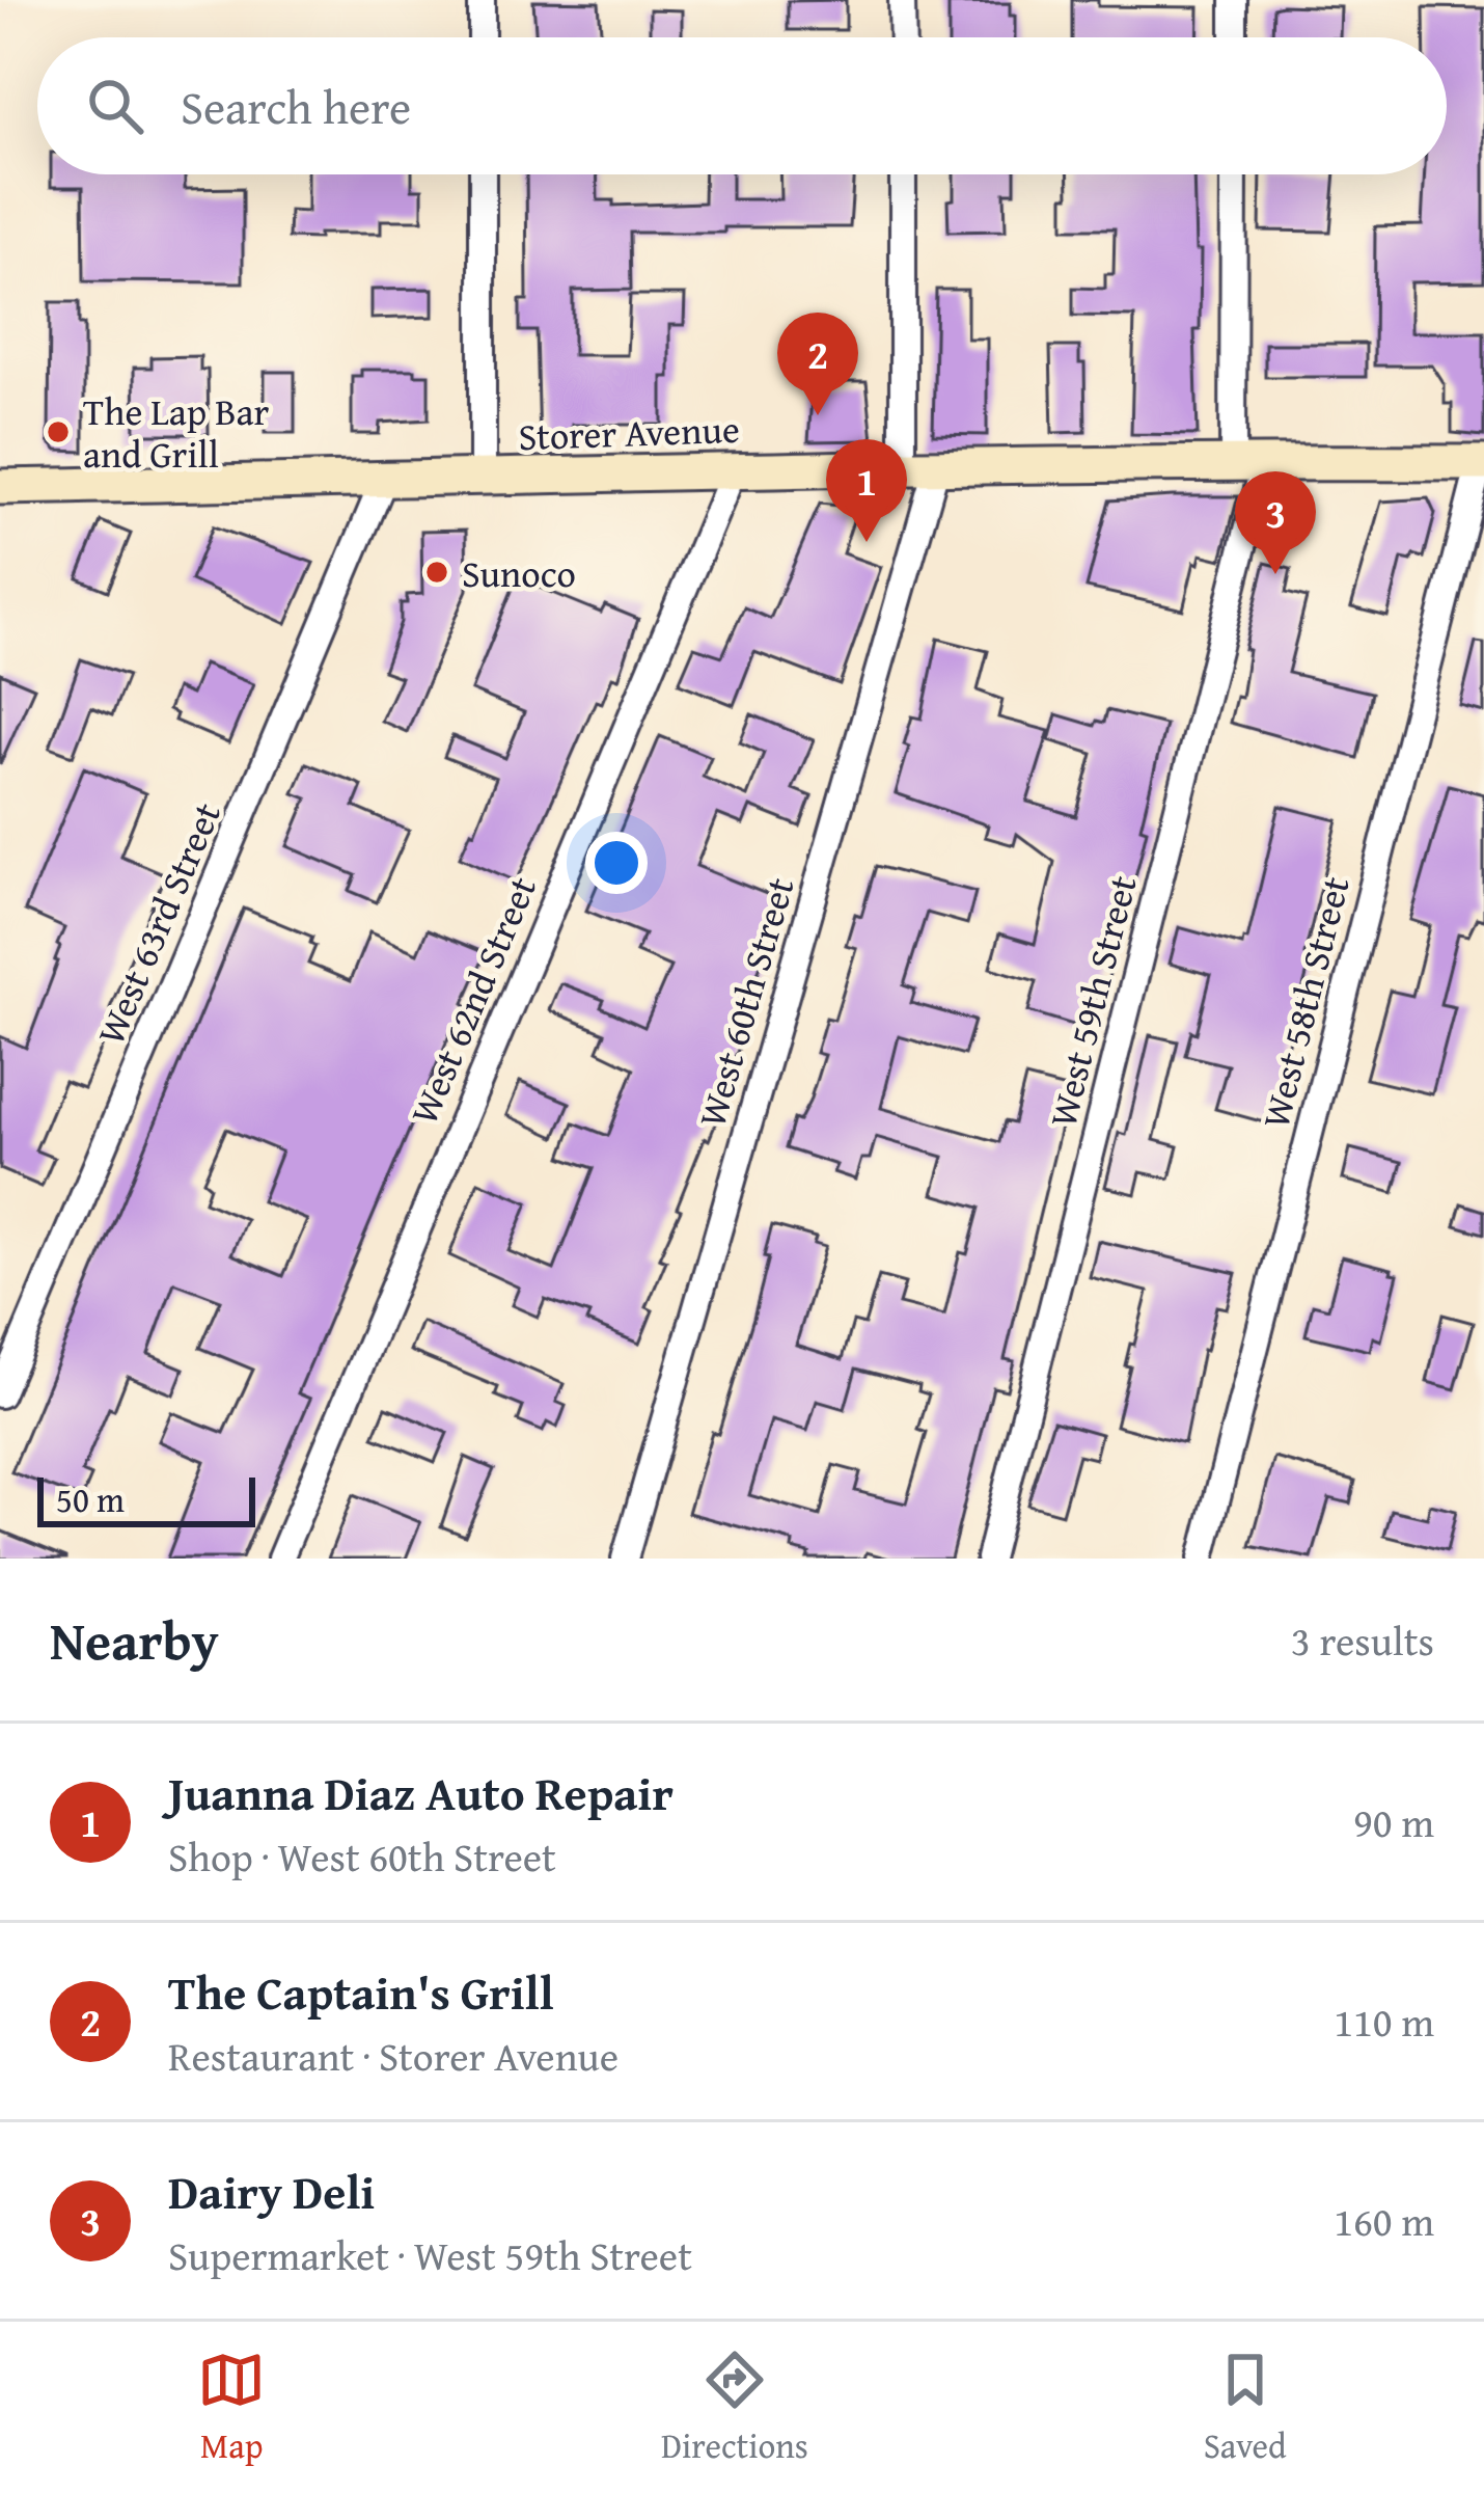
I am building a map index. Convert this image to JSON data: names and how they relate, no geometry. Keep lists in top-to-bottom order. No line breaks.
{"streets":{"street":["Storer Avenue","West 63rd Street","West 62nd Street","West 59th Street","West 60th Street","West 58th Street"]},"crossings":[["Storer Avenue","West 63rd Street"],["Storer Avenue","West 62nd Street"],["Storer Avenue","West 59th Street"],["Storer Avenue","West 60th Street"],["Storer Avenue","West 58th Street"]],"places":["The Lap Bar and Grill","Sunoco"],"scale_bar":"50 m","page":{"search":"Search here","pins":["2","1","3"],"scale":"50 m","heading":["Nearby","3 results"],"list":[{"mark":"1","name":"Juanna Diaz Auto Repair","note":"Shop · West 60th Street","value":"90 m"},{"mark":"2","name":"The Captain's Grill","note":"Restaurant · Storer Avenue","value":"110 m"},{"mark":"3","name":"Dairy Deli","note":"Supermarket · West 59th Street","value":"160 m"}],"nav":["Map","Directions","Saved"]}}
